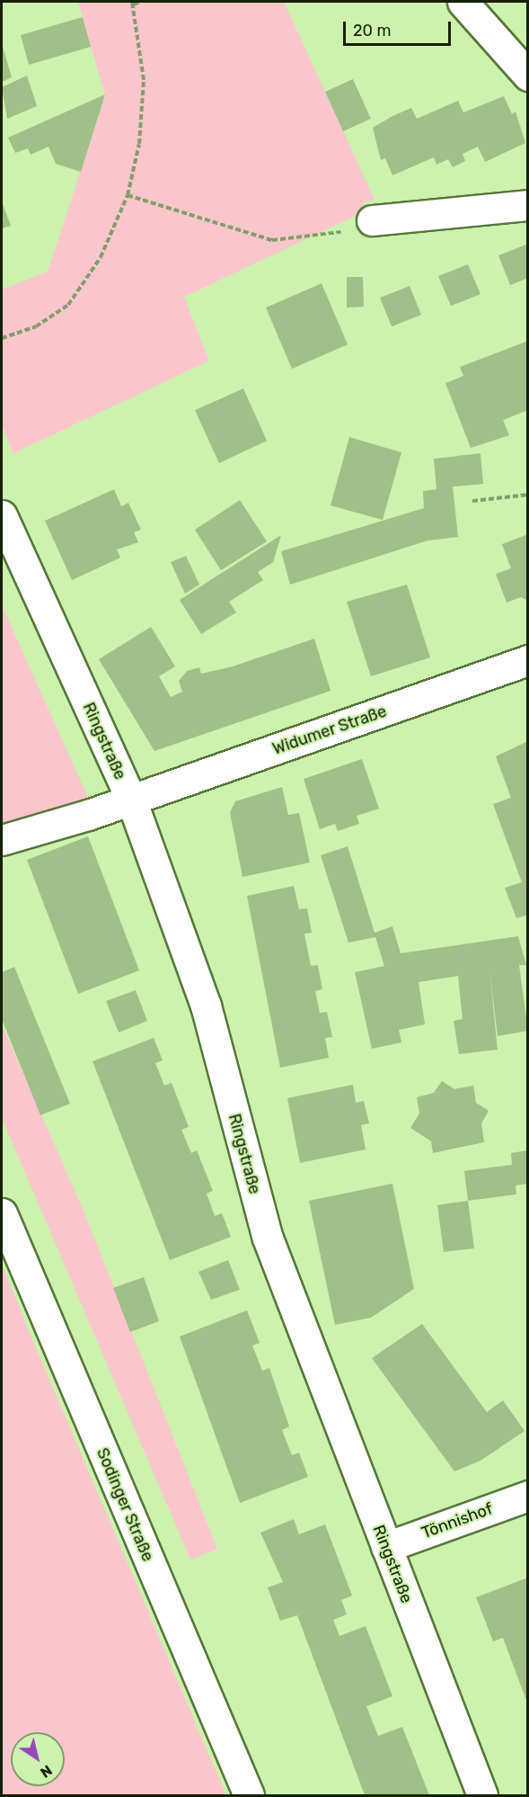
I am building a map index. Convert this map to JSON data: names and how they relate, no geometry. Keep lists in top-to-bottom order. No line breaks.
{"streets":{"street":["Widumer Straße","Ringstraße","Sodinger Straße","Tönnishof"]},"crossings":[["Widumer Straße","Ringstraße"],["Ringstraße","Tönnishof"]],"scale_bar":"20 m","north":"bottom right"}
